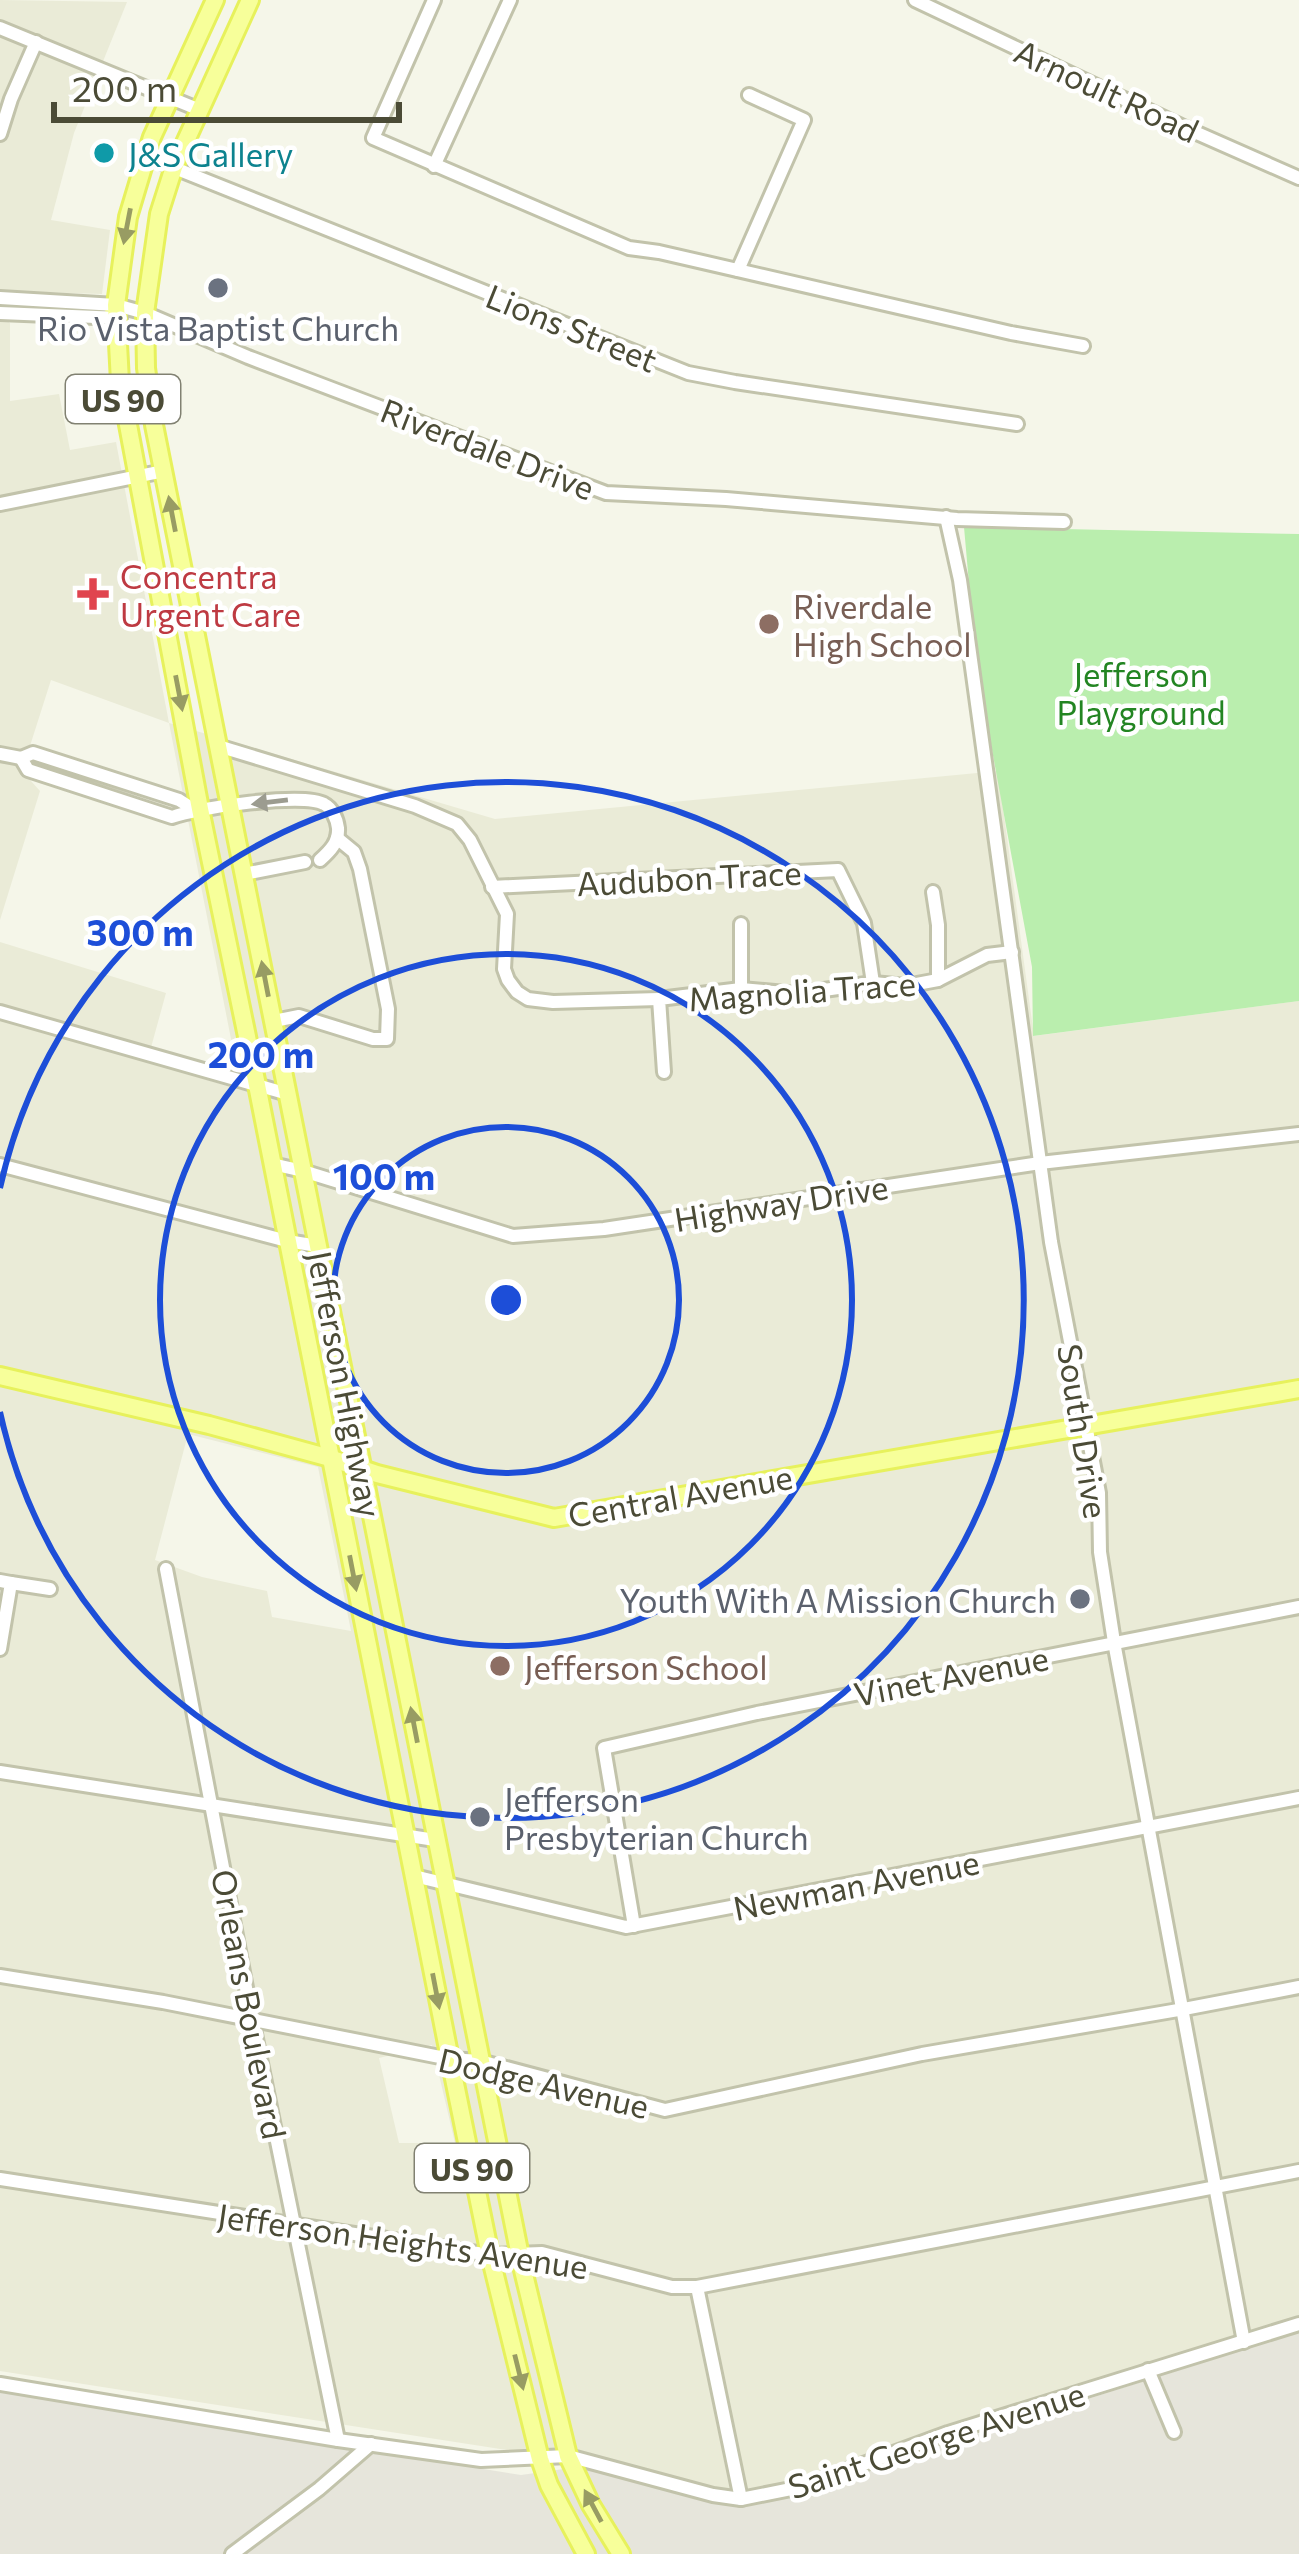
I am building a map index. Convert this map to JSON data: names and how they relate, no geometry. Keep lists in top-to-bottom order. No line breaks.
{"streets":{"main road":["US 90","Jefferson Highway","Central Avenue"],"street":["Arnoult Road","Lions Street","Riverdale Drive","Audubon Trace","Magnolia Trace","Highway Drive","South Drive","Vinet Avenue","Newman Avenue","Orleans Boulevard","Dodge Avenue","Jefferson Heights Avenue","Saint George Avenue"]},"crossings":[["Lions Street","Jefferson Highway"],["Riverdale Drive","Jefferson Highway"],["Riverdale Drive","South Drive"],["Audubon Trace","Magnolia Trace"],["Magnolia Trace","South Drive"],["Highway Drive","Jefferson Highway"],["Highway Drive","South Drive"],["Jefferson Highway","Central Avenue"],["Jefferson Highway","Newman Avenue"],["Jefferson Highway","Dodge Avenue"],["Jefferson Highway","Jefferson Heights Avenue"],["Jefferson Highway","Saint George Avenue"],["South Drive","Central Avenue"],["South Drive","Vinet Avenue"],["South Drive","Newman Avenue"],["South Drive","Dodge Avenue"],["South Drive","Jefferson Heights Avenue"],["South Drive","Saint George Avenue"],["Vinet Avenue","Newman Avenue"],["Orleans Boulevard","Dodge Avenue"],["Orleans Boulevard","Jefferson Heights Avenue"],["Orleans Boulevard","Saint George Avenue"]],"parks":["Jefferson Playground"],"places":{"other":["J&S Gallery","Rio Vista Baptist Church","Riverdale High School","Youth With A Mission Church","Jefferson School","Jefferson Presbyterian Church"],"health":["Concentra Urgent Care"]},"scale_bar":"200 m","rings":["300 m","200 m","100 m"]}
